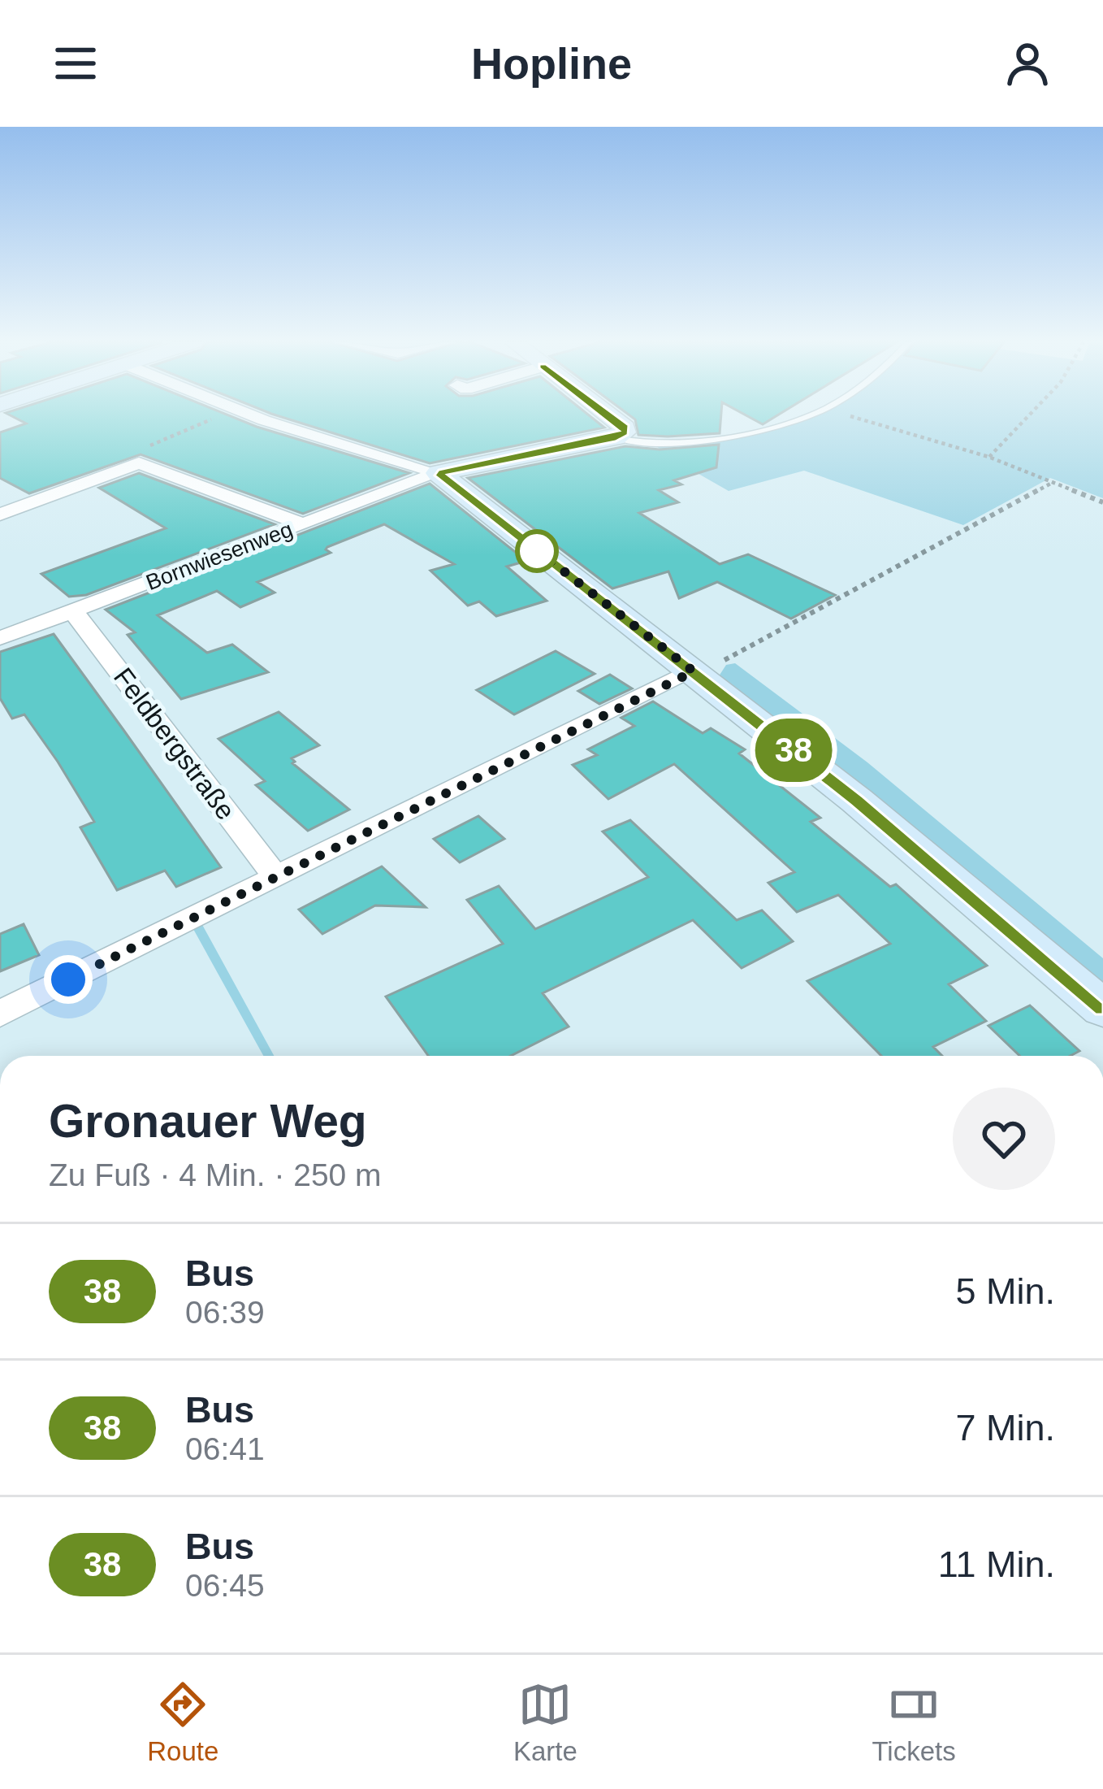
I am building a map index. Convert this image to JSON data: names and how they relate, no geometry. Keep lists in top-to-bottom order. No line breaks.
{"streets":{"street":["Bornwiesenweg","Feldbergstraße"]},"crossings":[["Bornwiesenweg","Feldbergstraße"]],"lines":["bus line 38"],"page":{"header":"Hopline","on_map":"38","heading":["Gronauer Weg","Zu Fuß · 4 Min. · 250 m"],"list":[{"mark":"38","name":"Bus","note":"06:39","value":"5 Min."},{"mark":"38","name":"Bus","note":"06:41","value":"7 Min."},{"mark":"38","name":"Bus","note":"06:45","value":"11 Min."}],"tabs":["Route","Karte","Tickets"]}}
